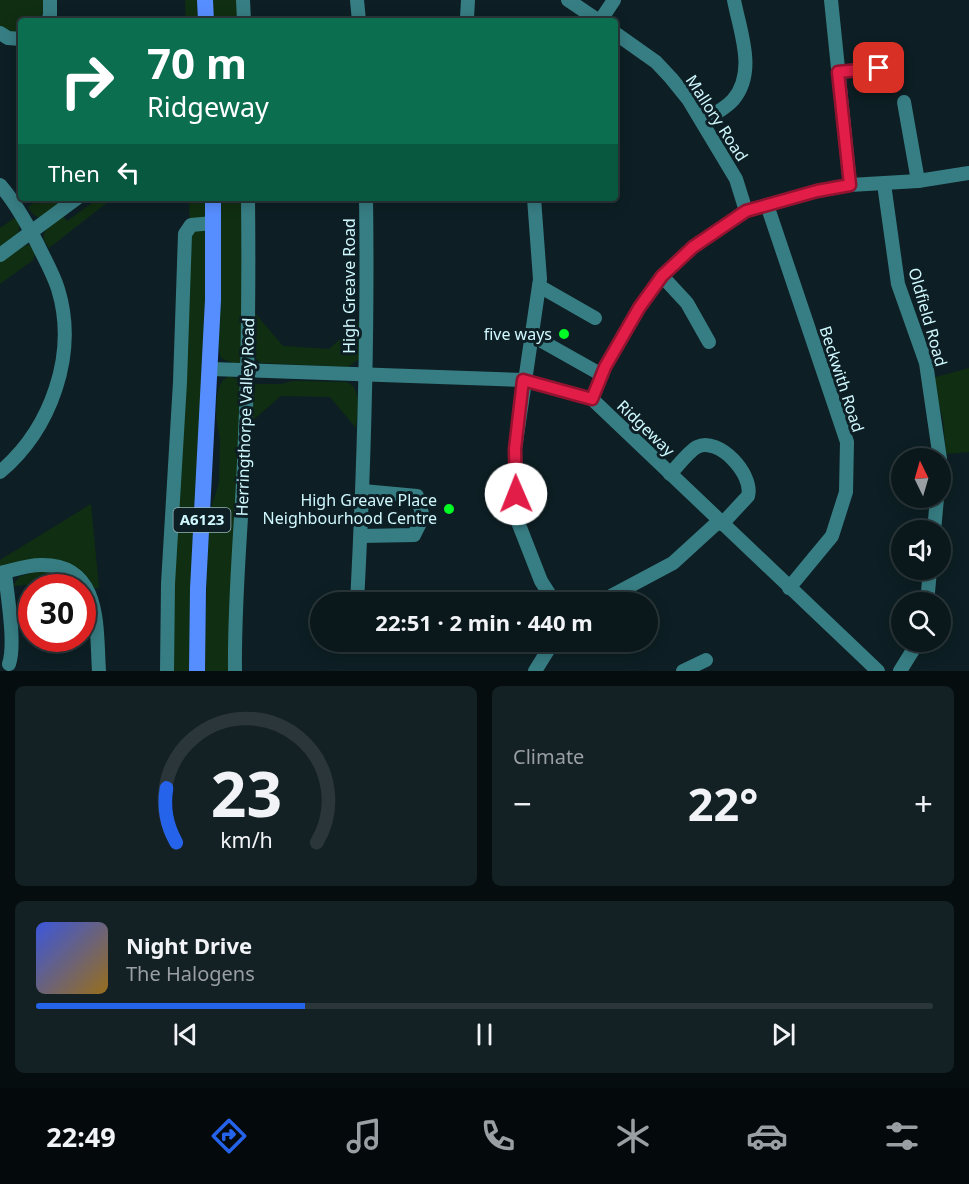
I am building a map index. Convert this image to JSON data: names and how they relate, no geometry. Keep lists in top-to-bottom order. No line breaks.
{"streets":{"main road":["A6123"],"street":["Mallory Road","High Greave Road","Oldfield Road","Beckwith Road","Herringthorpe Valley Road","Ridgeway"]},"crossings":[["High Greave Road","Ridgeway"],["Beckwith Road","Ridgeway"],["Herringthorpe Valley Road","Ridgeway"],["Ridgeway","A6123"]],"places":["five ways","High Greave Place Neighbourhood Centre"],"north":"top","page":{"turn":["70 m","Ridgeway"],"then":"Then","limit":"30","trip":"22:51 · 2 min · 440 m","tile":"Climate","heat":["−","22°","+"],"song":["Night Drive","The Halogens"],"tabs":"22:49","gauge":["23","km/h"]}}
